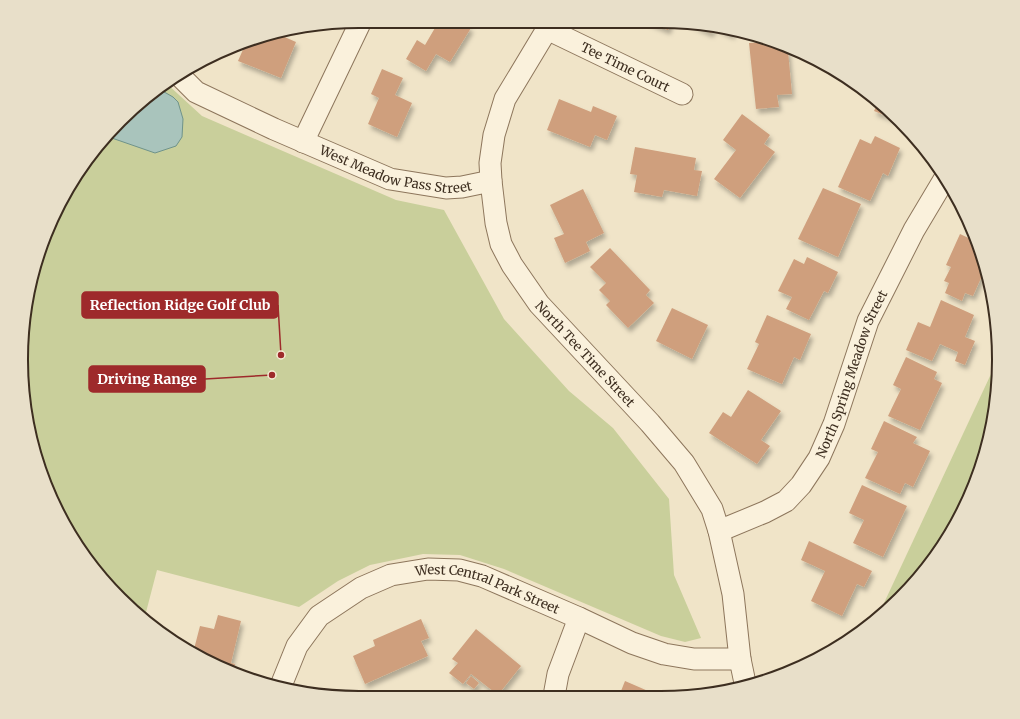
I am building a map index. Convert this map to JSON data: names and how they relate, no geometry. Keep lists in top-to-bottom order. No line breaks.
{"streets":{"street":["Tee Time Court","West Meadow Pass Street","North Tee Time Street","North Spring Meadow Street","West Central Park Street"]},"crossings":[["West Meadow Pass Street","North Tee Time Street"],["North Tee Time Street","North Spring Meadow Street"],["North Tee Time Street","West Central Park Street"]],"places":["Reflection Ridge Golf Club","Driving Range"]}
